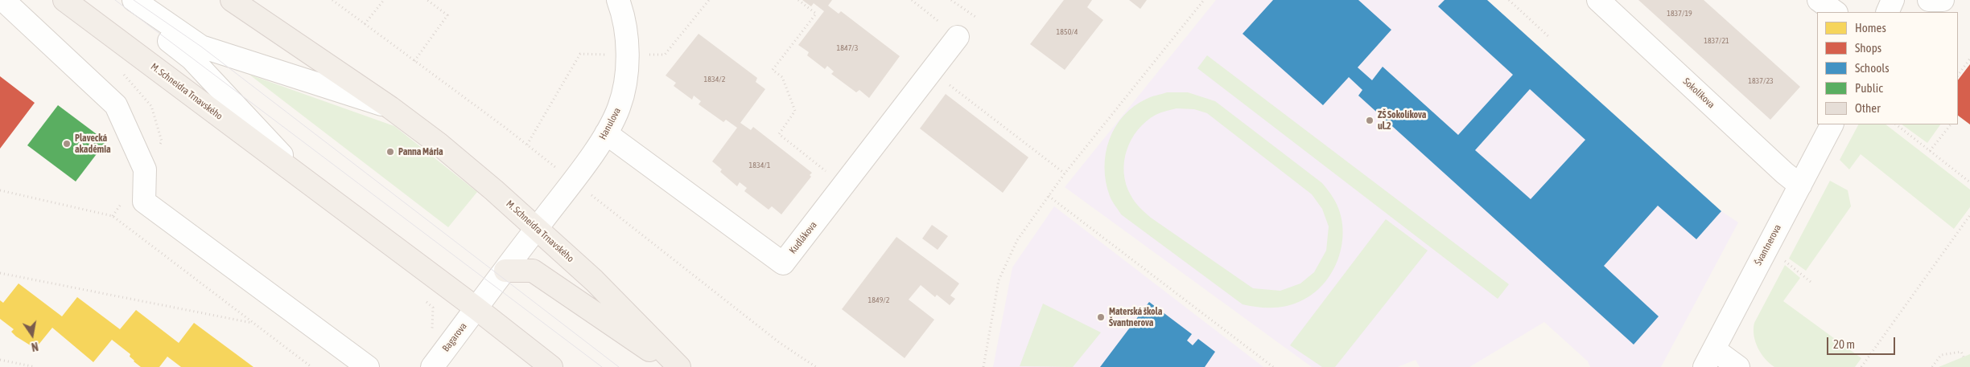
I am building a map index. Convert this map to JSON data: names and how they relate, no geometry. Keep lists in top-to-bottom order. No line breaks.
{"streets":{"main road":["M. Schneidra Trnavského"],"street":["Sokolíkova","Hanulova","Kudlákova","Švantnerova","Bagarova"]},"crossings":[["M. Schneidra Trnavského","Hanulova"],["M. Schneidra Trnavského","Bagarova"],["Sokolíkova","Švantnerova"],["Hanulova","Kudlákova"],["Hanulova","Bagarova"]],"places":["ZŠ Sokolíkova ul.2","Plavecká akadémia","Panna Mária","Materská škola Švantnerova"],"house_numbers":["1837/19","1850/4","1837/21","1847/3","1834/2","1837/23","1834/1","1849/2"],"legend":["Homes","Shops","Schools","Public","Other"],"scale_bar":"20 m","north":"bottom"}
